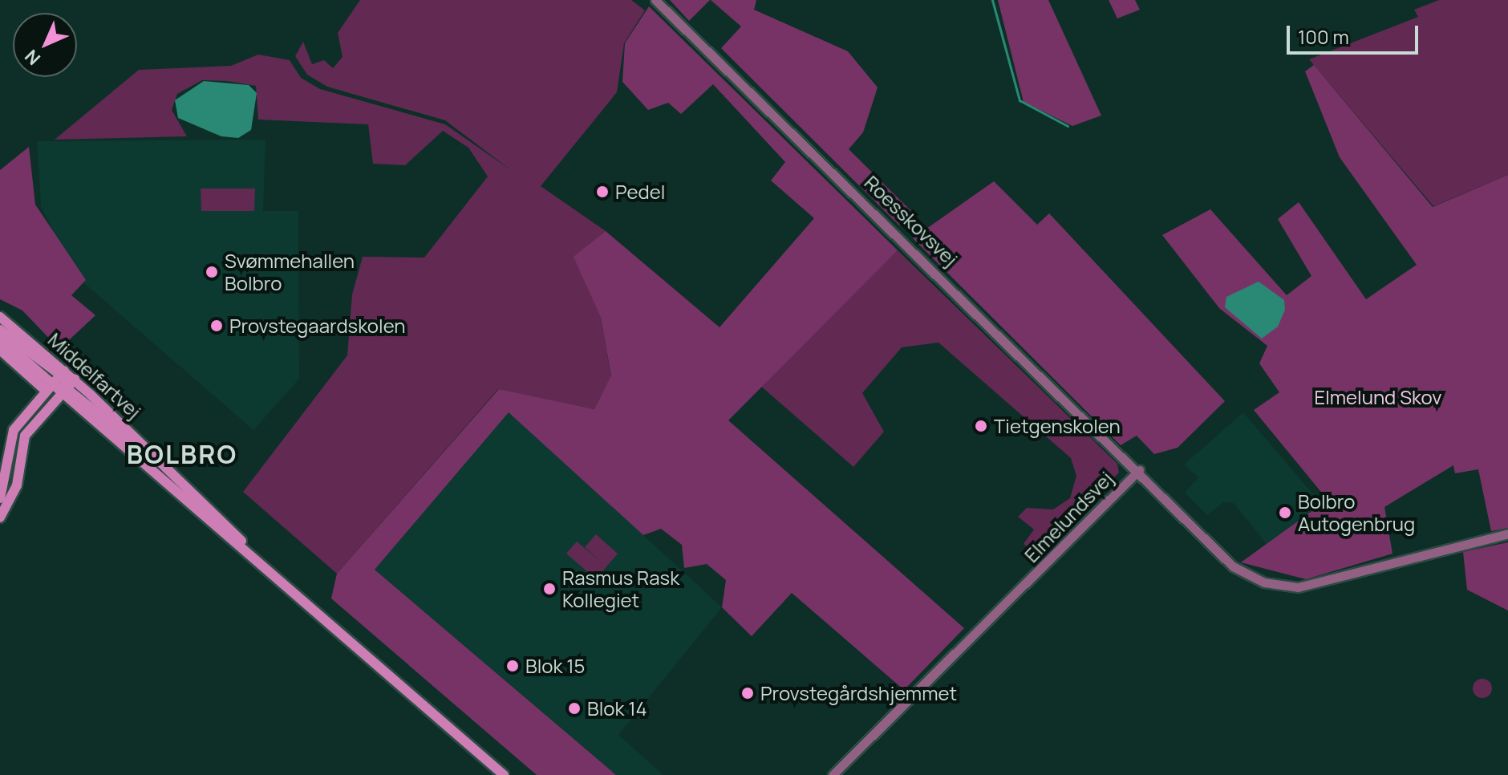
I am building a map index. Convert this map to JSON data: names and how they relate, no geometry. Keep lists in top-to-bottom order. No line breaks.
{"streets":{"main road":["Middelfartvej"],"street":["Roesskovsvej","Elmelundsvej"]},"crossings":[["Roesskovsvej","Elmelundsvej"]],"districts":["BOLBRO"],"parks":["Elmelund Skov"],"places":["Pedel","Svømmehallen Bolbro","Provstegaardskolen","Tietgenskolen","Bolbro Autogenbrug","Rasmus Rask Kollegiet","Blok 15","Provstegårdshjemmet","Blok 14"],"scale_bar":"100 m","north":"bottom left"}
